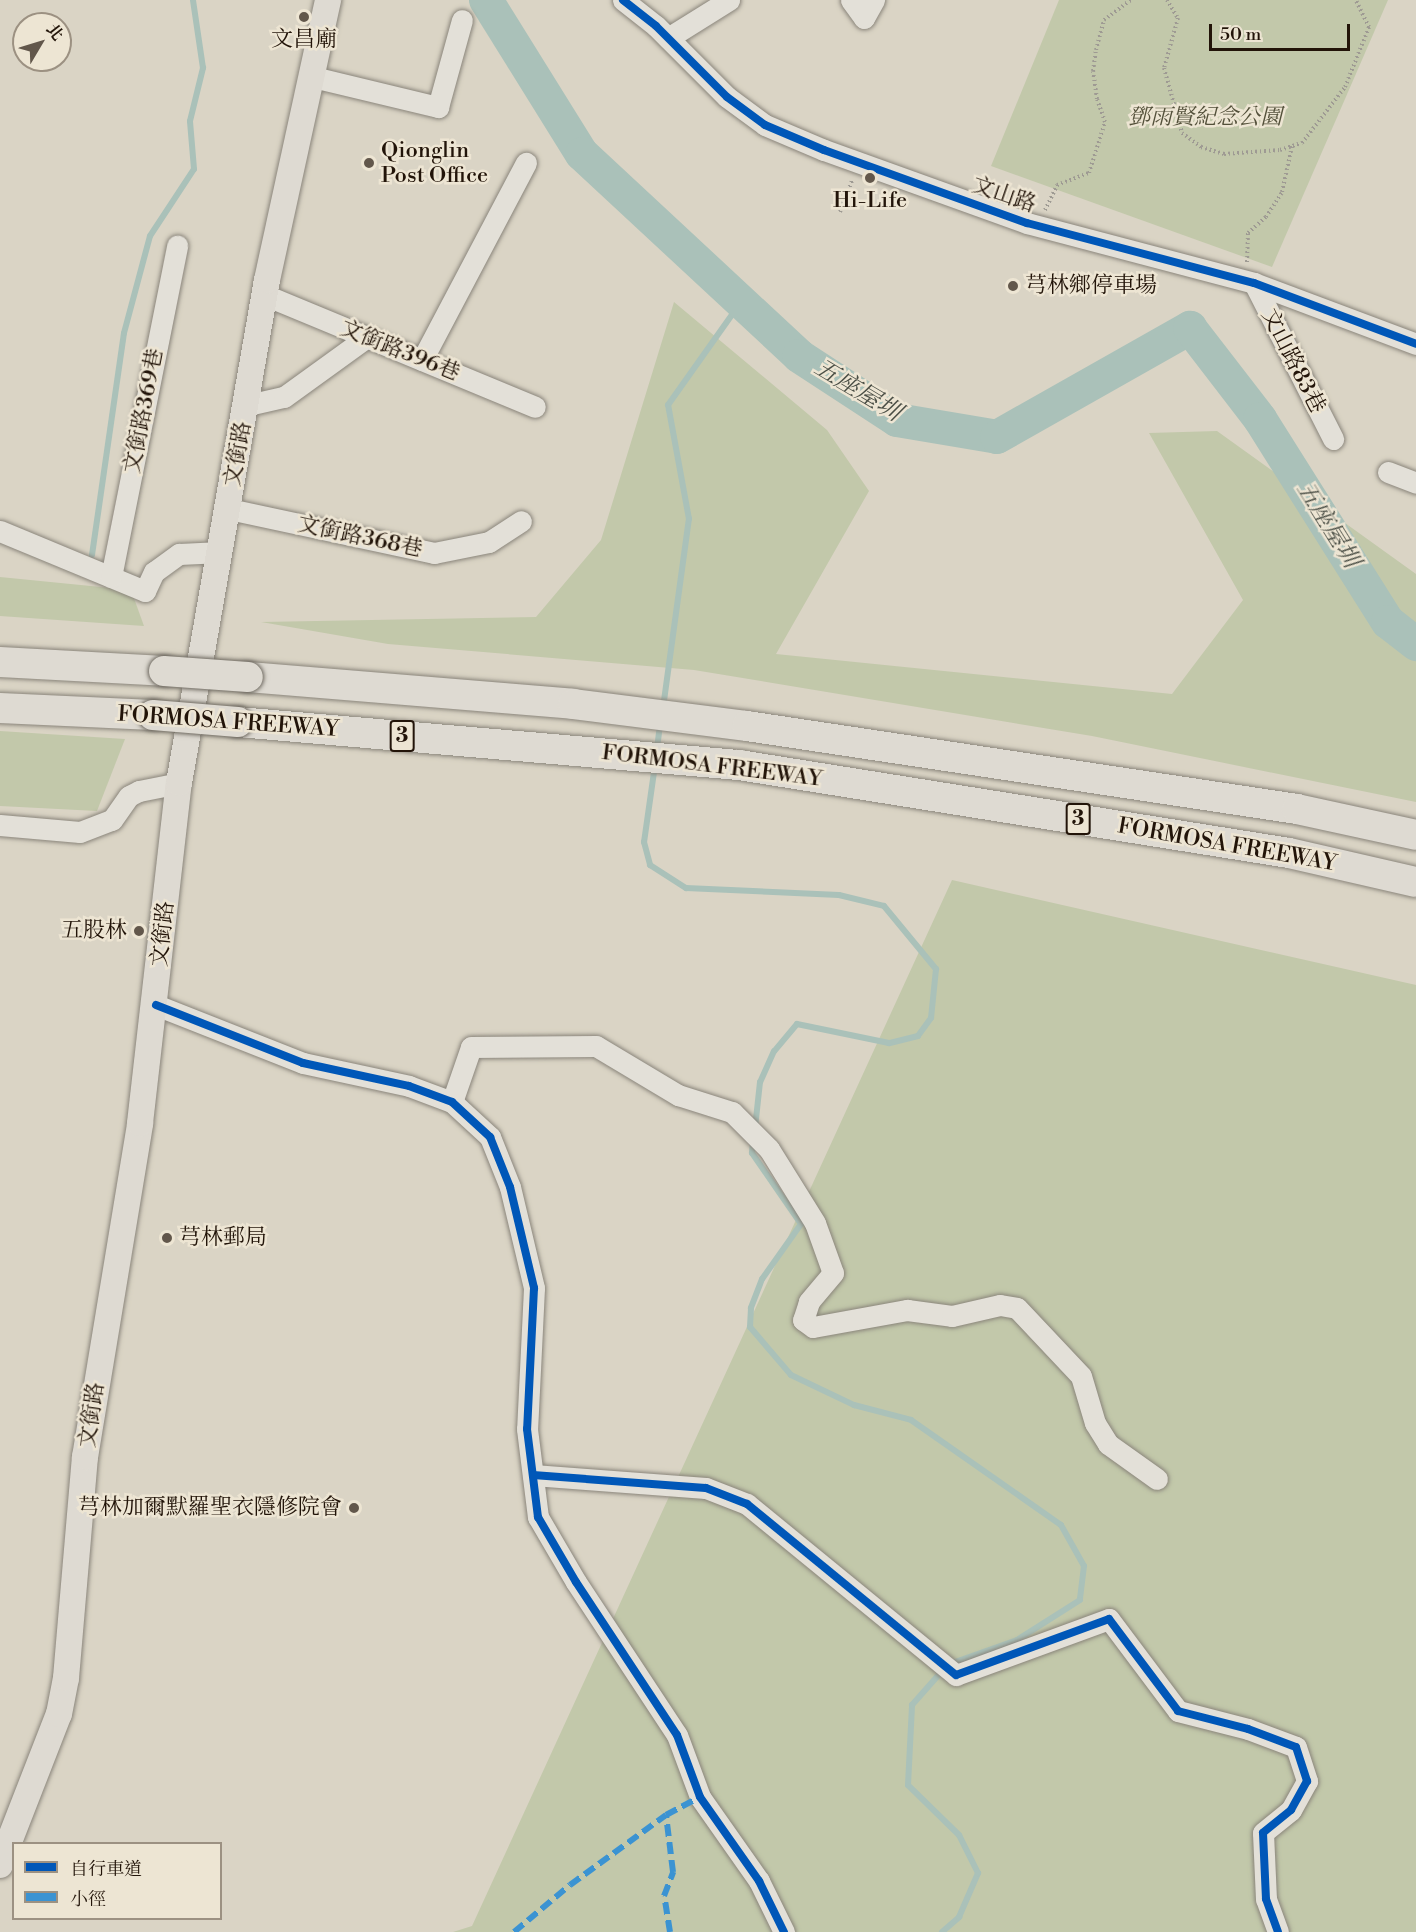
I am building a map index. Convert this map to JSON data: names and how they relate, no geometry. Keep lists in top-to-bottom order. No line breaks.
{"streets":{"highway":["FORMOSA FREEWAY","3"],"main road":["文銜路"],"street":["文山路","文銜路396巷","文山路83巷","文銜路369巷","文銜路368巷"]},"crossings":[["文山路","文山路83巷"],["文銜路396巷","文銜路"],["文銜路","文銜路368巷"]],"water":["五座屋圳"],"parks":["鄧雨賢紀念公園"],"places":["文昌廟","Qionglin Post Office","Hi-Life","芎林鄉停車場","五股林","芎林郵局","芎林加爾默羅聖衣隱修院會"],"legend":["自行車道","小徑"],"scale_bar":"50 m","north":"top right"}
